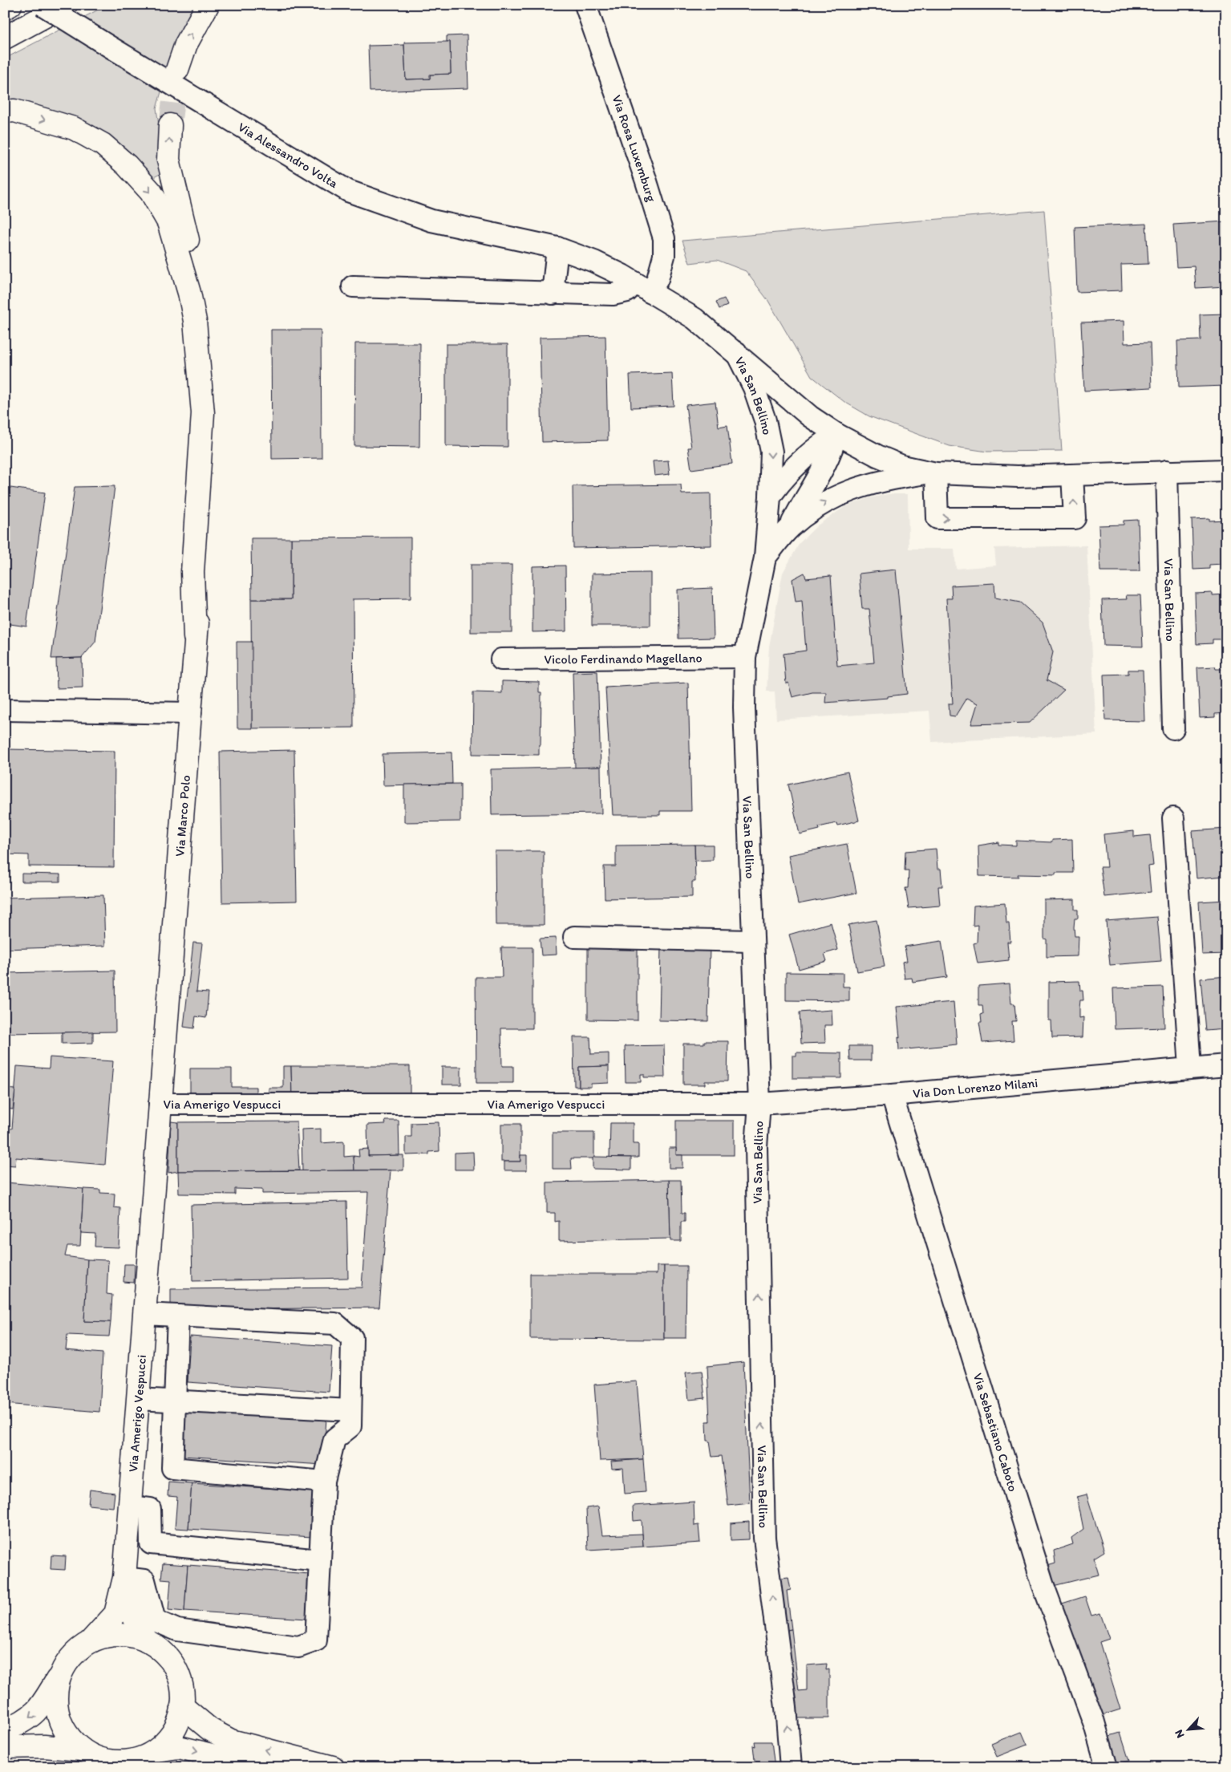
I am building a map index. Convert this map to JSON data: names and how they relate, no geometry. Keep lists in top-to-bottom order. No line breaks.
{"streets":{"main road":["Via Marco Polo","Via Amerigo Vespucci"],"street":["Via Rosa Luxemburg","Via Alessandro Volta","Via San Bellino","Vicolo Ferdinando Magellano","Via Don Lorenzo Milani","Via Sebastiano Caboto"]},"crossings":[["Via Rosa Luxemburg","Via Alessandro Volta"],["Via Alessandro Volta","Via San Bellino"],["Via San Bellino","Vicolo Ferdinando Magellano"],["Via San Bellino","Via Don Lorenzo Milani"],["Via San Bellino","Via Amerigo Vespucci"],["Via Marco Polo","Via Amerigo Vespucci"],["Via Don Lorenzo Milani","Via Amerigo Vespucci"],["Via Don Lorenzo Milani","Via Sebastiano Caboto"]],"north":"bottom left"}
